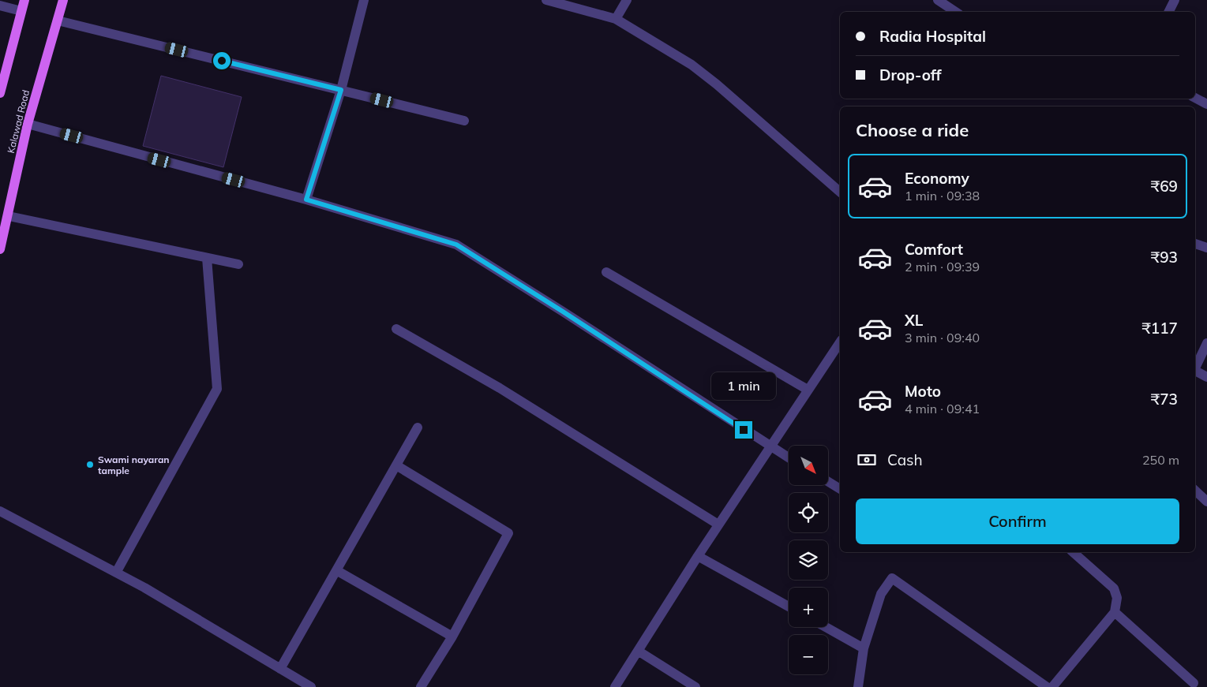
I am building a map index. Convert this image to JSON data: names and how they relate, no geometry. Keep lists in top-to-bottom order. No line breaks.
{"streets":{"main road":["Kalawad Road"]},"places":["Swami nayaran tample"],"north":"bottom right","page":{"banner":["Radia Hospital","Drop-off"],"heading":"Choose a ride","list":[{"name":"Economy","note":"1 min · 09:38","value":"₹69"},{"name":"Comfort","note":"2 min · 09:39","value":"₹93"},{"name":"XL","note":"3 min · 09:40","value":"₹117"},{"name":"Moto","note":"4 min · 09:41","value":"₹73"}],"bubble":"1 min","pay":["Cash","250 m"],"map_buttons":["+","−"],"buttons":"Confirm"}}
